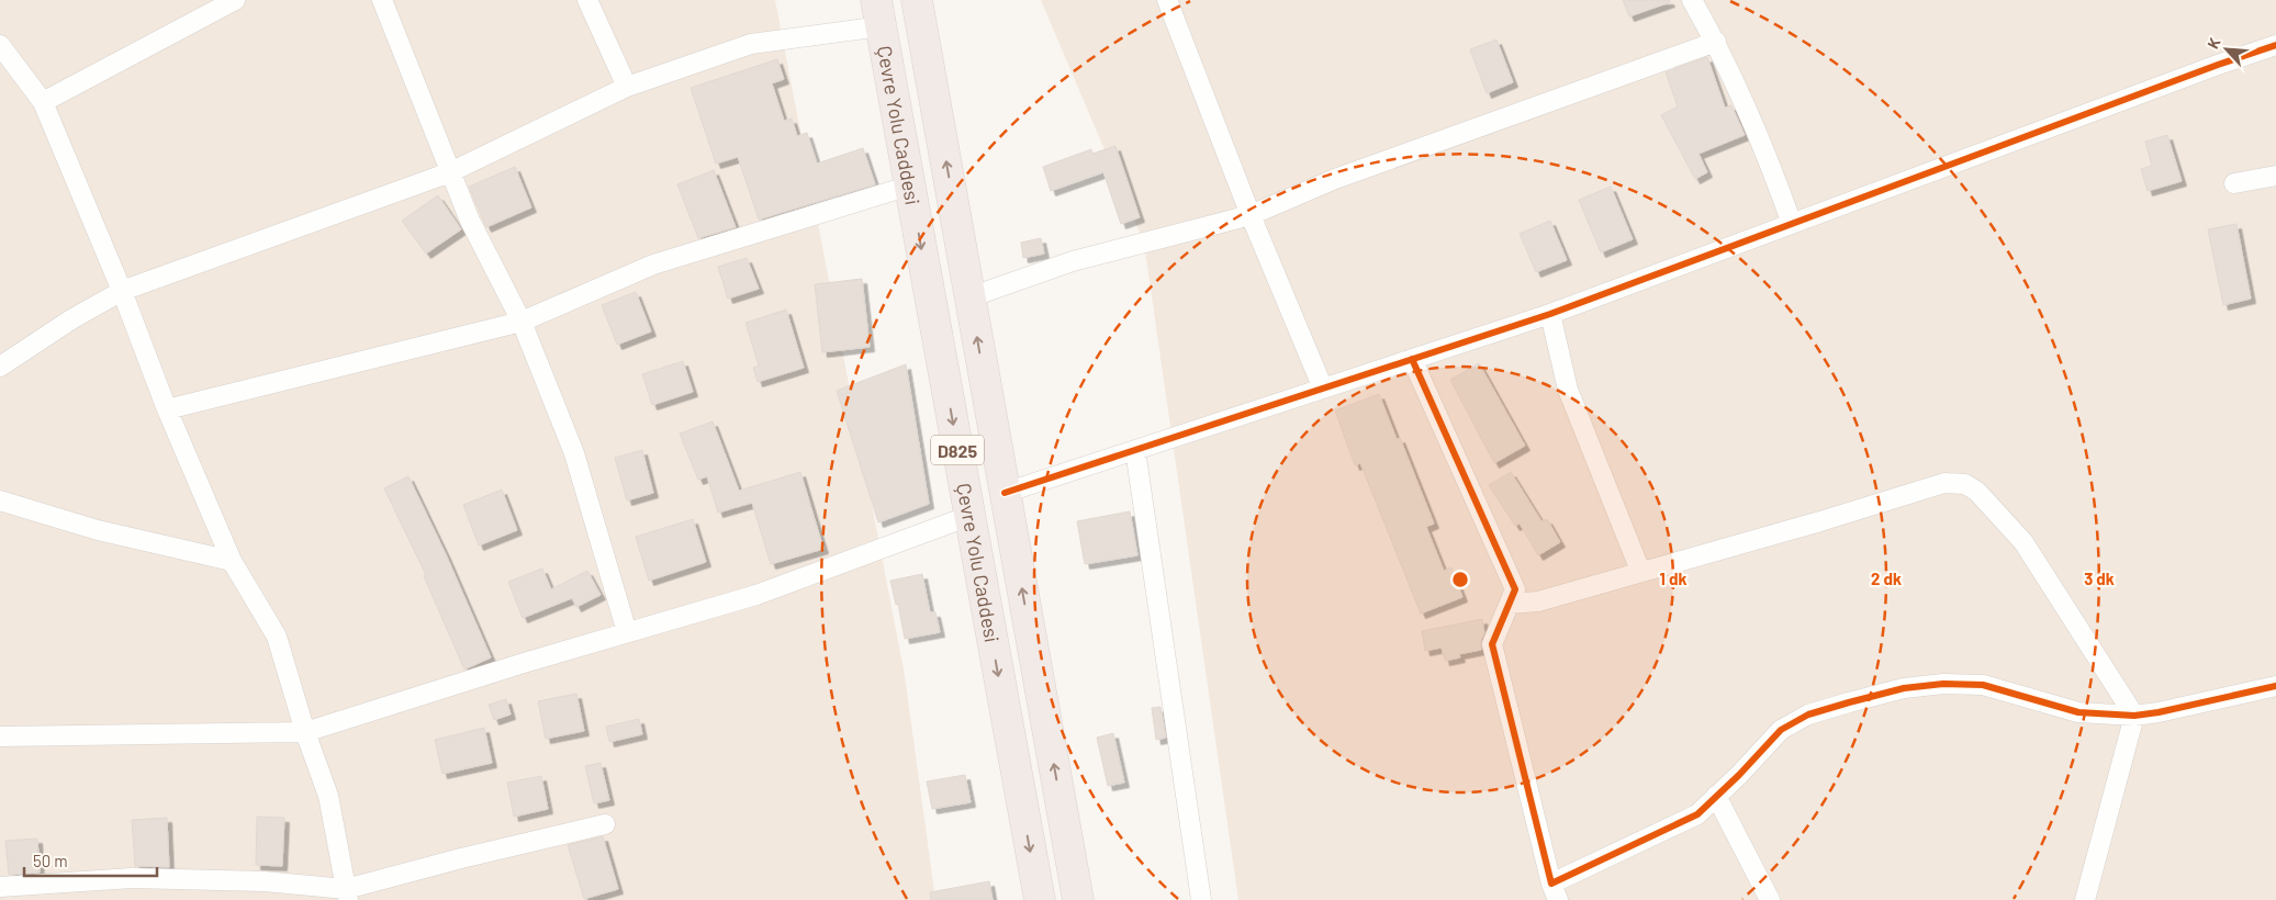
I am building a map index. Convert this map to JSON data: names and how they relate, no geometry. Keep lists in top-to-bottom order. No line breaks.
{"streets":{"highway":["Çevre Yolu Caddesi","D825"]},"scale_bar":"50 m","north":"top left","rings":["1 dk","2 dk","3 dk"]}
